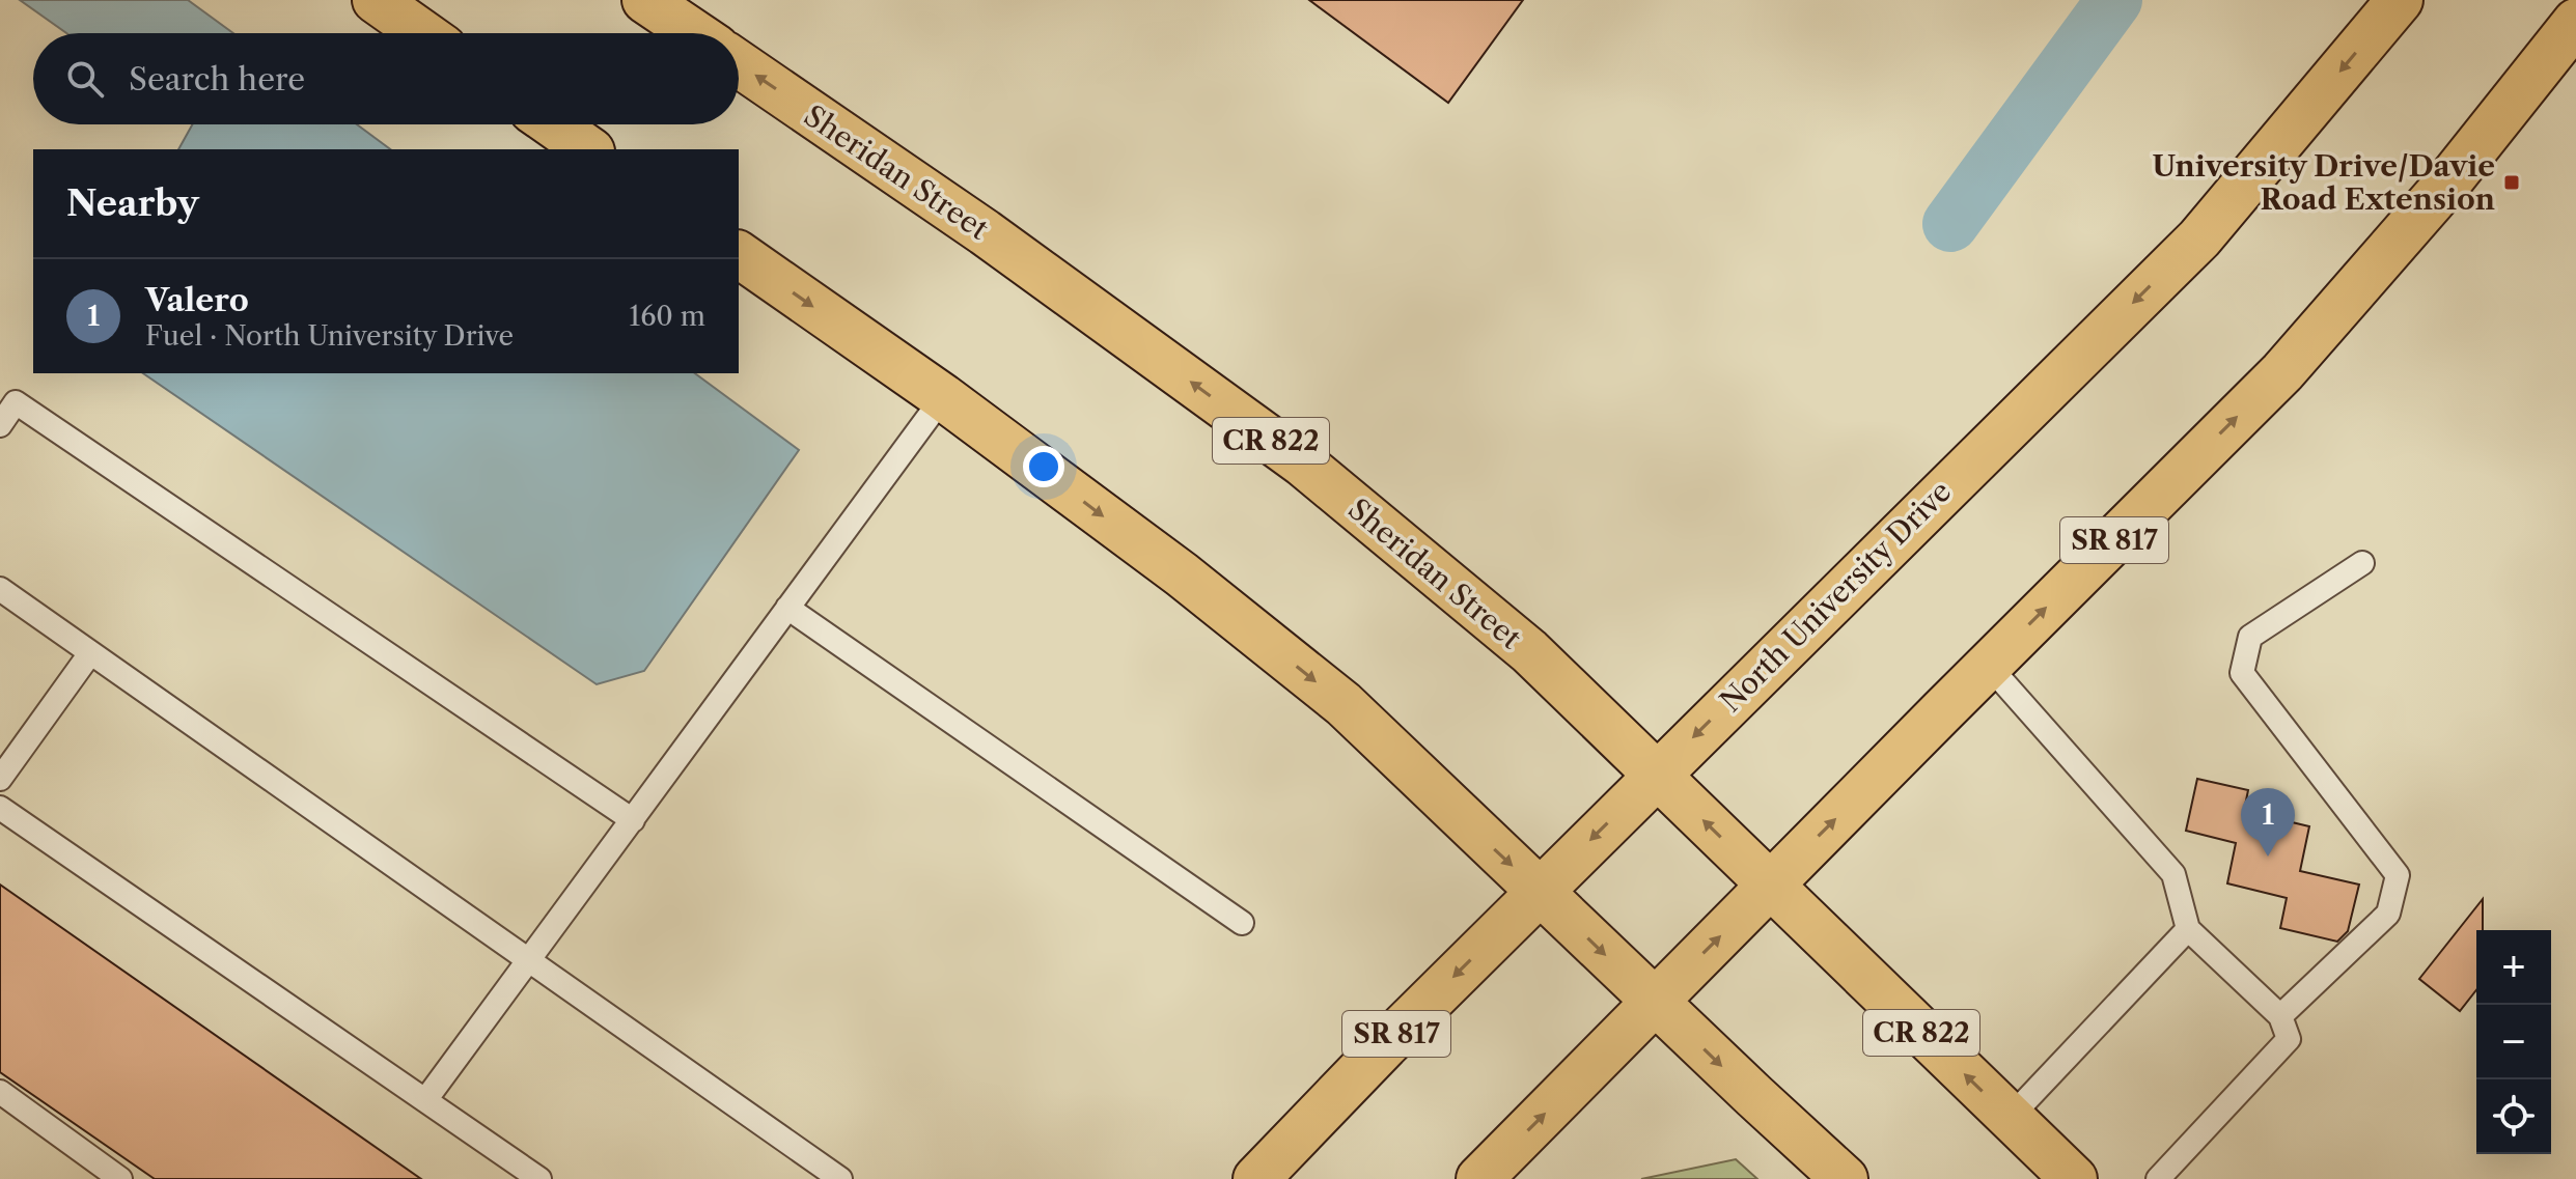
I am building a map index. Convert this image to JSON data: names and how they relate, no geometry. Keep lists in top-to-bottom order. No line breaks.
{"streets":{"main road":["Sheridan Street","CR 822","SR 817","North University Drive"]},"crossings":[["Sheridan Street","SR 817"],["Sheridan Street","North University Drive"]],"places":{"transit":["University Drive/Davie Road Extension"]},"page":{"search":"Search here","heading":"Nearby","list":[{"mark":"1","name":"Valero","note":"Fuel · North University Drive","value":"160 m"}],"pins":"1","map_buttons":["+","−"]}}
